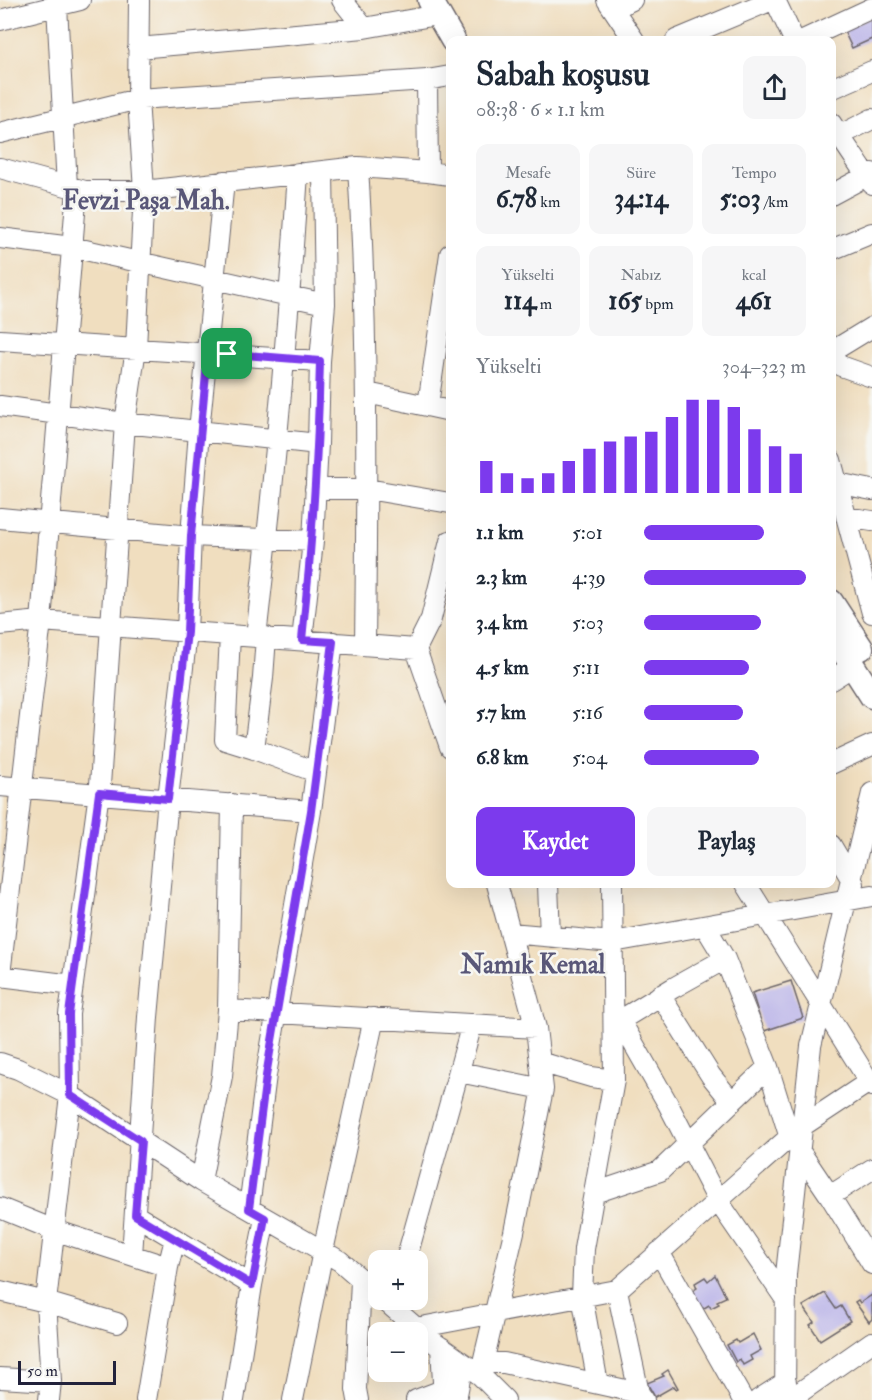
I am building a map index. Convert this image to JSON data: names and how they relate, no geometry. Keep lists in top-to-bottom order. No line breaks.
{"districts":["Fevzi Paşa Mah.","Namık Kemal"],"scale_bar":"50 m","page":{"heading":["Sabah koşusu","08:38 · 6 × 1.1 km"],"stats":[["Mesafe","6.78 km"],["Süre","34:14"],["Tempo","5:03 /km"],["Yükselti","114 m"],["Nabız","165 bpm"],["kcal","461"]],"chart":["Yükselti","304–323 m"],"list":[{"name":"1.1 km","note":"5:01"},{"name":"2.3 km","note":"4:39"},{"name":"3.4 km","note":"5:03"},{"name":"4.5 km","note":"5:11"},{"name":"5.7 km","note":"5:16"},{"name":"6.8 km","note":"5:04"}],"buttons":["Kaydet","Paylaş"],"map_buttons":["+","−"],"scale":"50 m"}}
